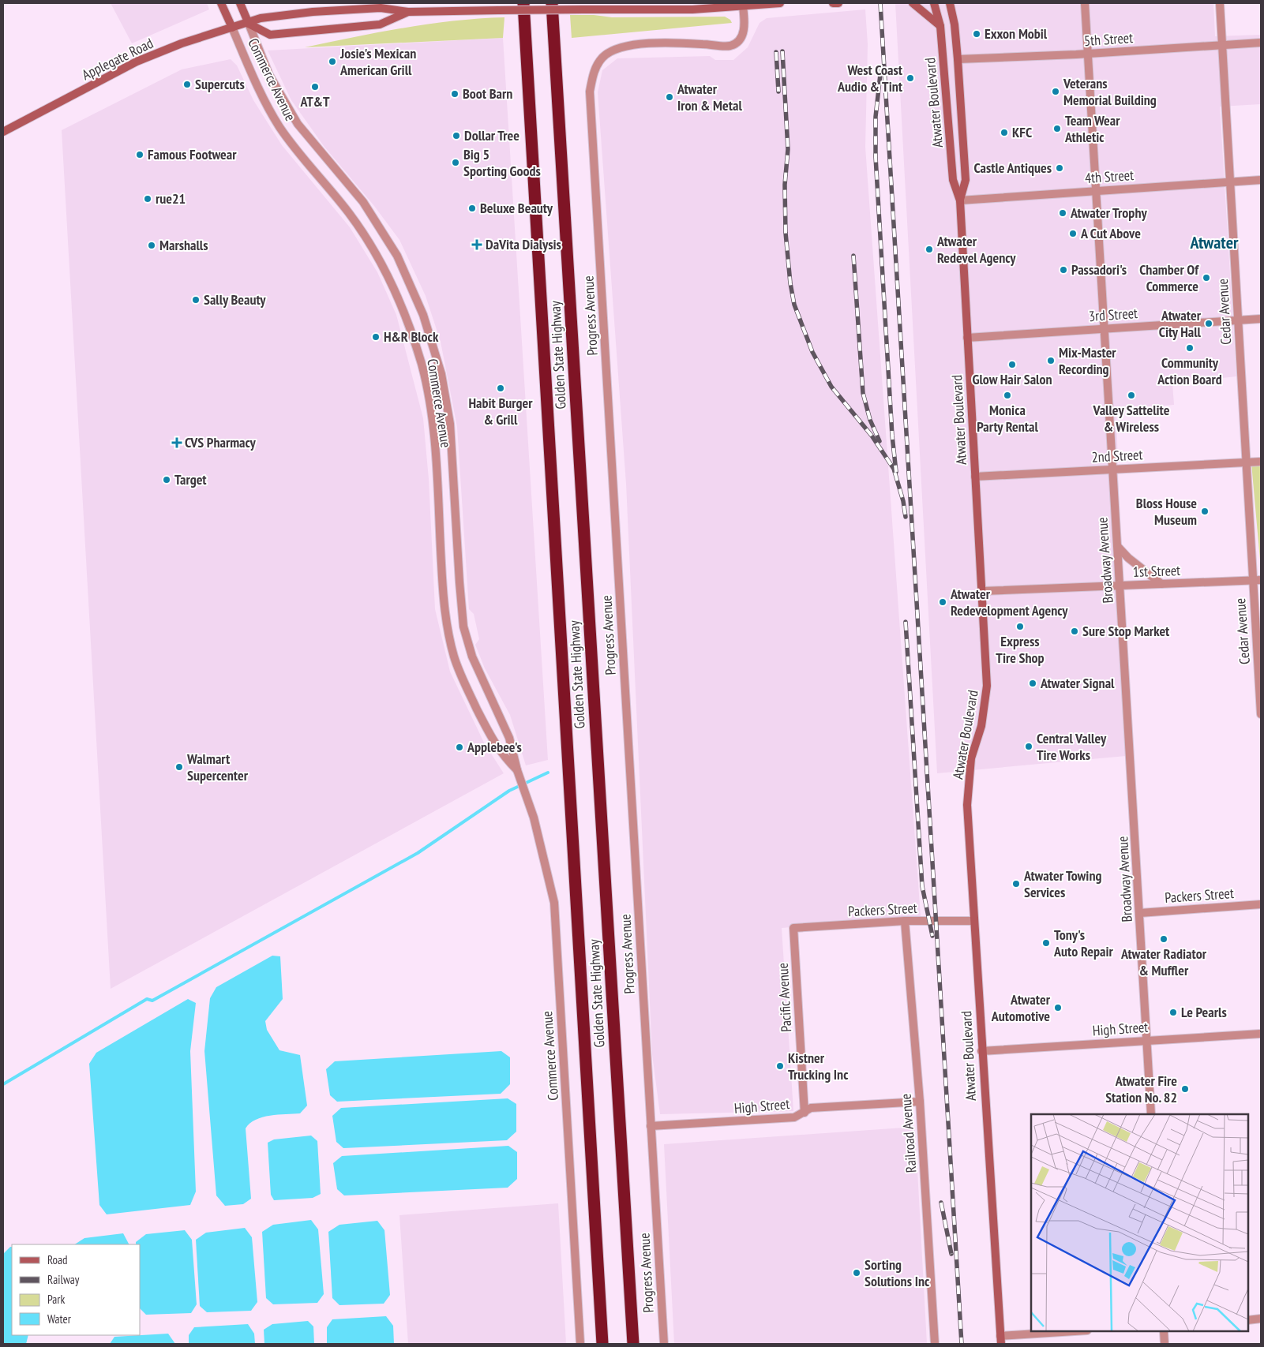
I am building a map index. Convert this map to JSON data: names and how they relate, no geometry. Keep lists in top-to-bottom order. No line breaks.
{"streets":{"highway":["Golden State Highway"],"main road":["Applegate Road","Atwater Boulevard"],"street":["5th Street","Commerce Avenue","4th Street","Cedar Avenue","3rd Street","Progress Avenue","2nd Street","Broadway Avenue","1st Street","Packers Street","Pacific Avenue","High Street","Railroad Avenue"]},"crossings":[["5th Street","Atwater Boulevard"],["5th Street","Cedar Avenue"],["5th Street","Broadway Avenue"],["Applegate Road","Commerce Avenue"],["Applegate Road","Progress Avenue"],["Atwater Boulevard","4th Street"],["Atwater Boulevard","3rd Street"],["Atwater Boulevard","2nd Street"],["Atwater Boulevard","1st Street"],["Atwater Boulevard","Packers Street"],["Atwater Boulevard","High Street"],["4th Street","Cedar Avenue"],["4th Street","Broadway Avenue"],["Cedar Avenue","3rd Street"],["Cedar Avenue","2nd Street"],["Cedar Avenue","1st Street"],["3rd Street","Broadway Avenue"],["Progress Avenue","High Street"],["2nd Street","Broadway Avenue"],["Broadway Avenue","1st Street"],["Broadway Avenue","Packers Street"],["Broadway Avenue","High Street"],["Packers Street","Pacific Avenue"],["Packers Street","Railroad Avenue"],["Pacific Avenue","High Street"],["High Street","Railroad Avenue"]],"districts":["Atwater"],"places":{"other":["Exxon Mobil","Josie's Mexican American Grill","West Coast Audio & Tint","Supercuts","AT&T","Veterans Memorial Building","Boot Barn","Atwater Iron & Metal","Team Wear Athletic","KFC","Dollar Tree","Famous Footwear","Big 5 Sporting Goods","Castle Antiques","rue21","Beluxe Beauty","Atwater Trophy","A Cut Above","Marshalls","Atwater Redevel Agency","Passadori's","Chamber Of Commerce","Sally Beauty","Atwater City Hall","H&R Block","Community Action Board","Mix-Master Recording","Glow Hair Salon","Habit Burger & Grill","Monica Party Rental","Valley Sattelite & Wireless","Target","Bloss House Museum","Atwater Redevelopment Agency","Express Tire Shop","Sure Stop Market","Atwater Signal","Central Valley Tire Works","Applebee's","Walmart Supercenter","Atwater Towing Services","Atwater Radiator & Muffler","Tony's Auto Repair","Atwater Automotive","Le Pearls","Kistner Trucking Inc","Atwater Fire Station No. 82","Sorting Solutions Inc"],"health":["DaVita Dialysis","CVS Pharmacy"]},"legend":["Road","Railway","Park","Water"]}
